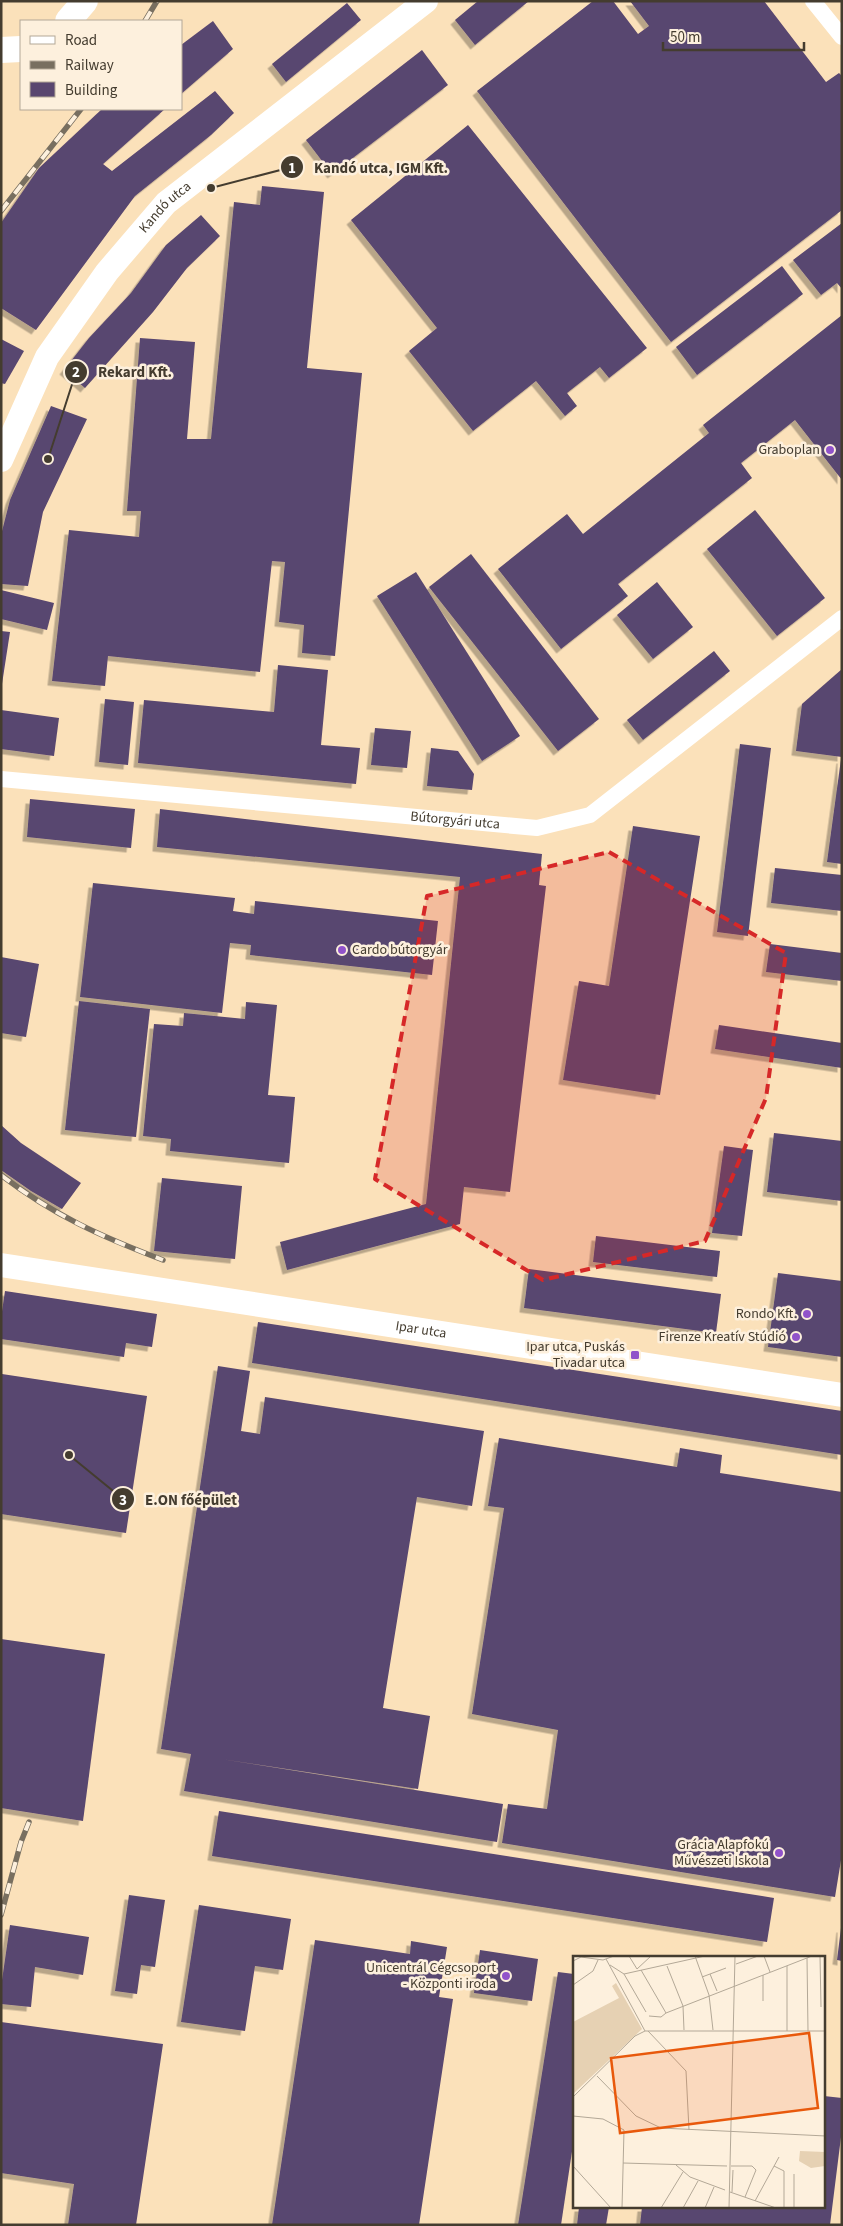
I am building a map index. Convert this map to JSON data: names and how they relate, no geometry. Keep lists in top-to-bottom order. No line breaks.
{"streets":{"street":["Kandó utca","Bútorgyári utca","Ipar utca"]},"places":{"other":["Kandó utca, IGM Kft.","Graboplan","Rekard Kft.","Cardo bútorgyár","Rondo Kft.","Firenze Kreatív Stúdió","E.ON főépület","Grácia Alapfokú Művészeti Iskola","Unicentrál Cégcsoport - Központi iroda"],"transit":["Ipar utca, Puskás Tivadar utca"]},"legend":["Road","Railway","Building"],"scale_bar":"50 m"}
